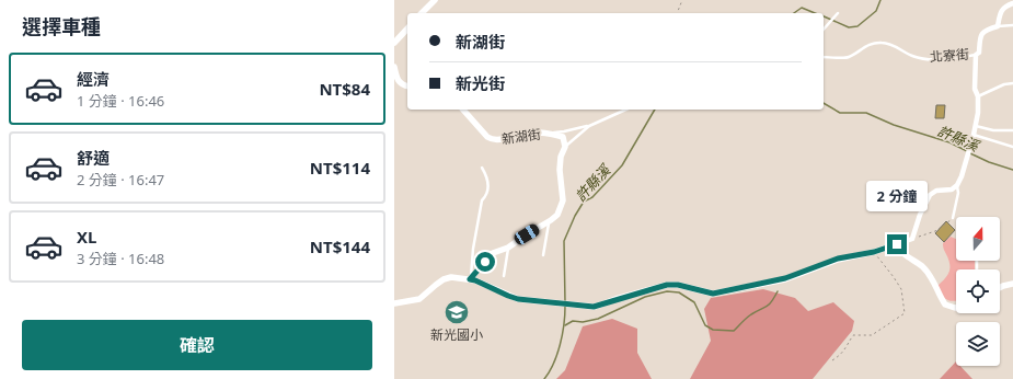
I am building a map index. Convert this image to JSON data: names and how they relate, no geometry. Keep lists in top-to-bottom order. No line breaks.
{"streets":{"street":["北寮街","新湖街"]},"water":["許縣溪"],"places":{"school or university":["新光國小"]},"north":"top","page":{"heading":"選擇車種","banner":["新湖街","新光街"],"list":[{"name":"經濟","note":"1 分鐘 · 16:46","value":"NT$84"},{"name":"舒適","note":"2 分鐘 · 16:47","value":"NT$114"},{"name":"XL","note":"3 分鐘 · 16:48","value":"NT$144"}],"bubble":"2 分鐘","buttons":"確認"}}
